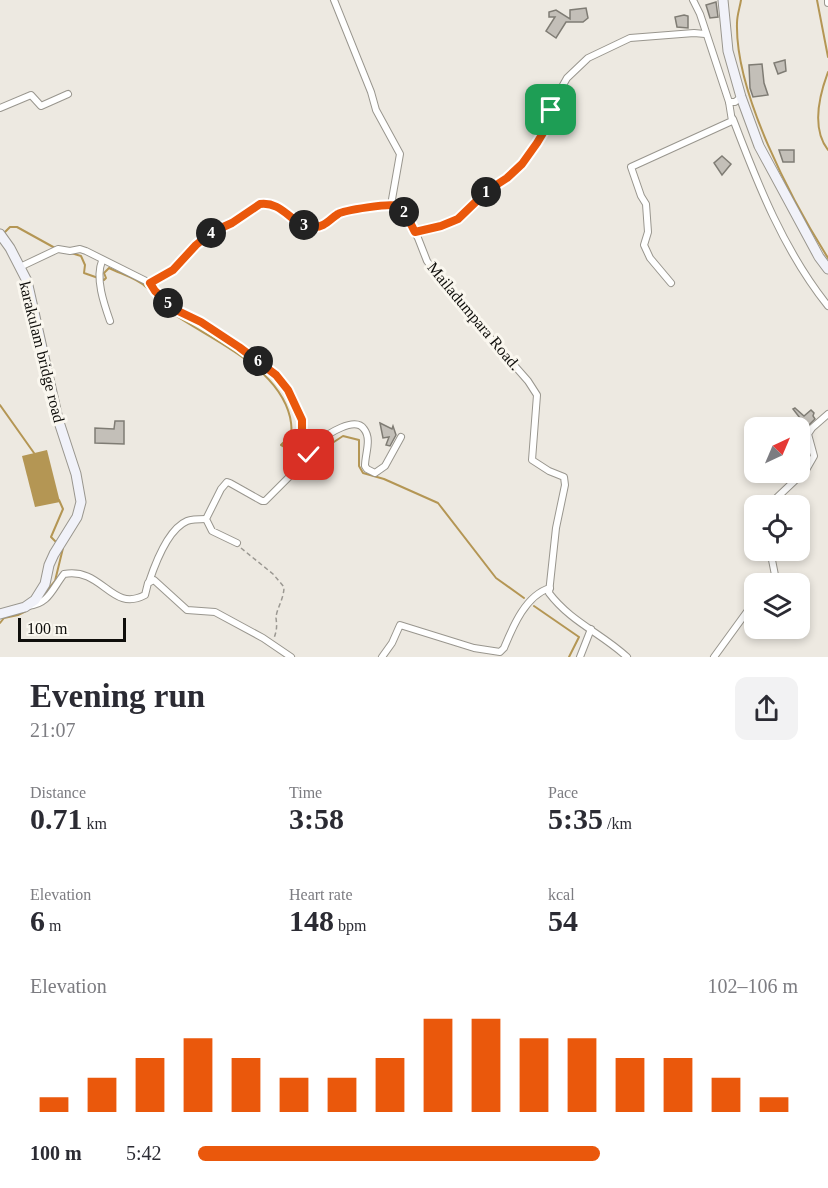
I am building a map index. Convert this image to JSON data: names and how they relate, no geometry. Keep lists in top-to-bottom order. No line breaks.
{"streets":{"main road":["karakulam bridge road"],"street":["Mailadumpara Road."]},"scale_bar":"100 m","north":"top right","page":{"pins":["1","2","3","4","5","6"],"scale":"100 m","heading":["Evening run","21:07"],"stats":[["Distance","0.71 km"],["Time","3:58"],["Pace","5:35 /km"],["Elevation","6 m"],["Heart rate","148 bpm"],["kcal","54"]],"chart":["Elevation","102–106 m"],"list":[{"name":"100 m","note":"5:42"}]}}
